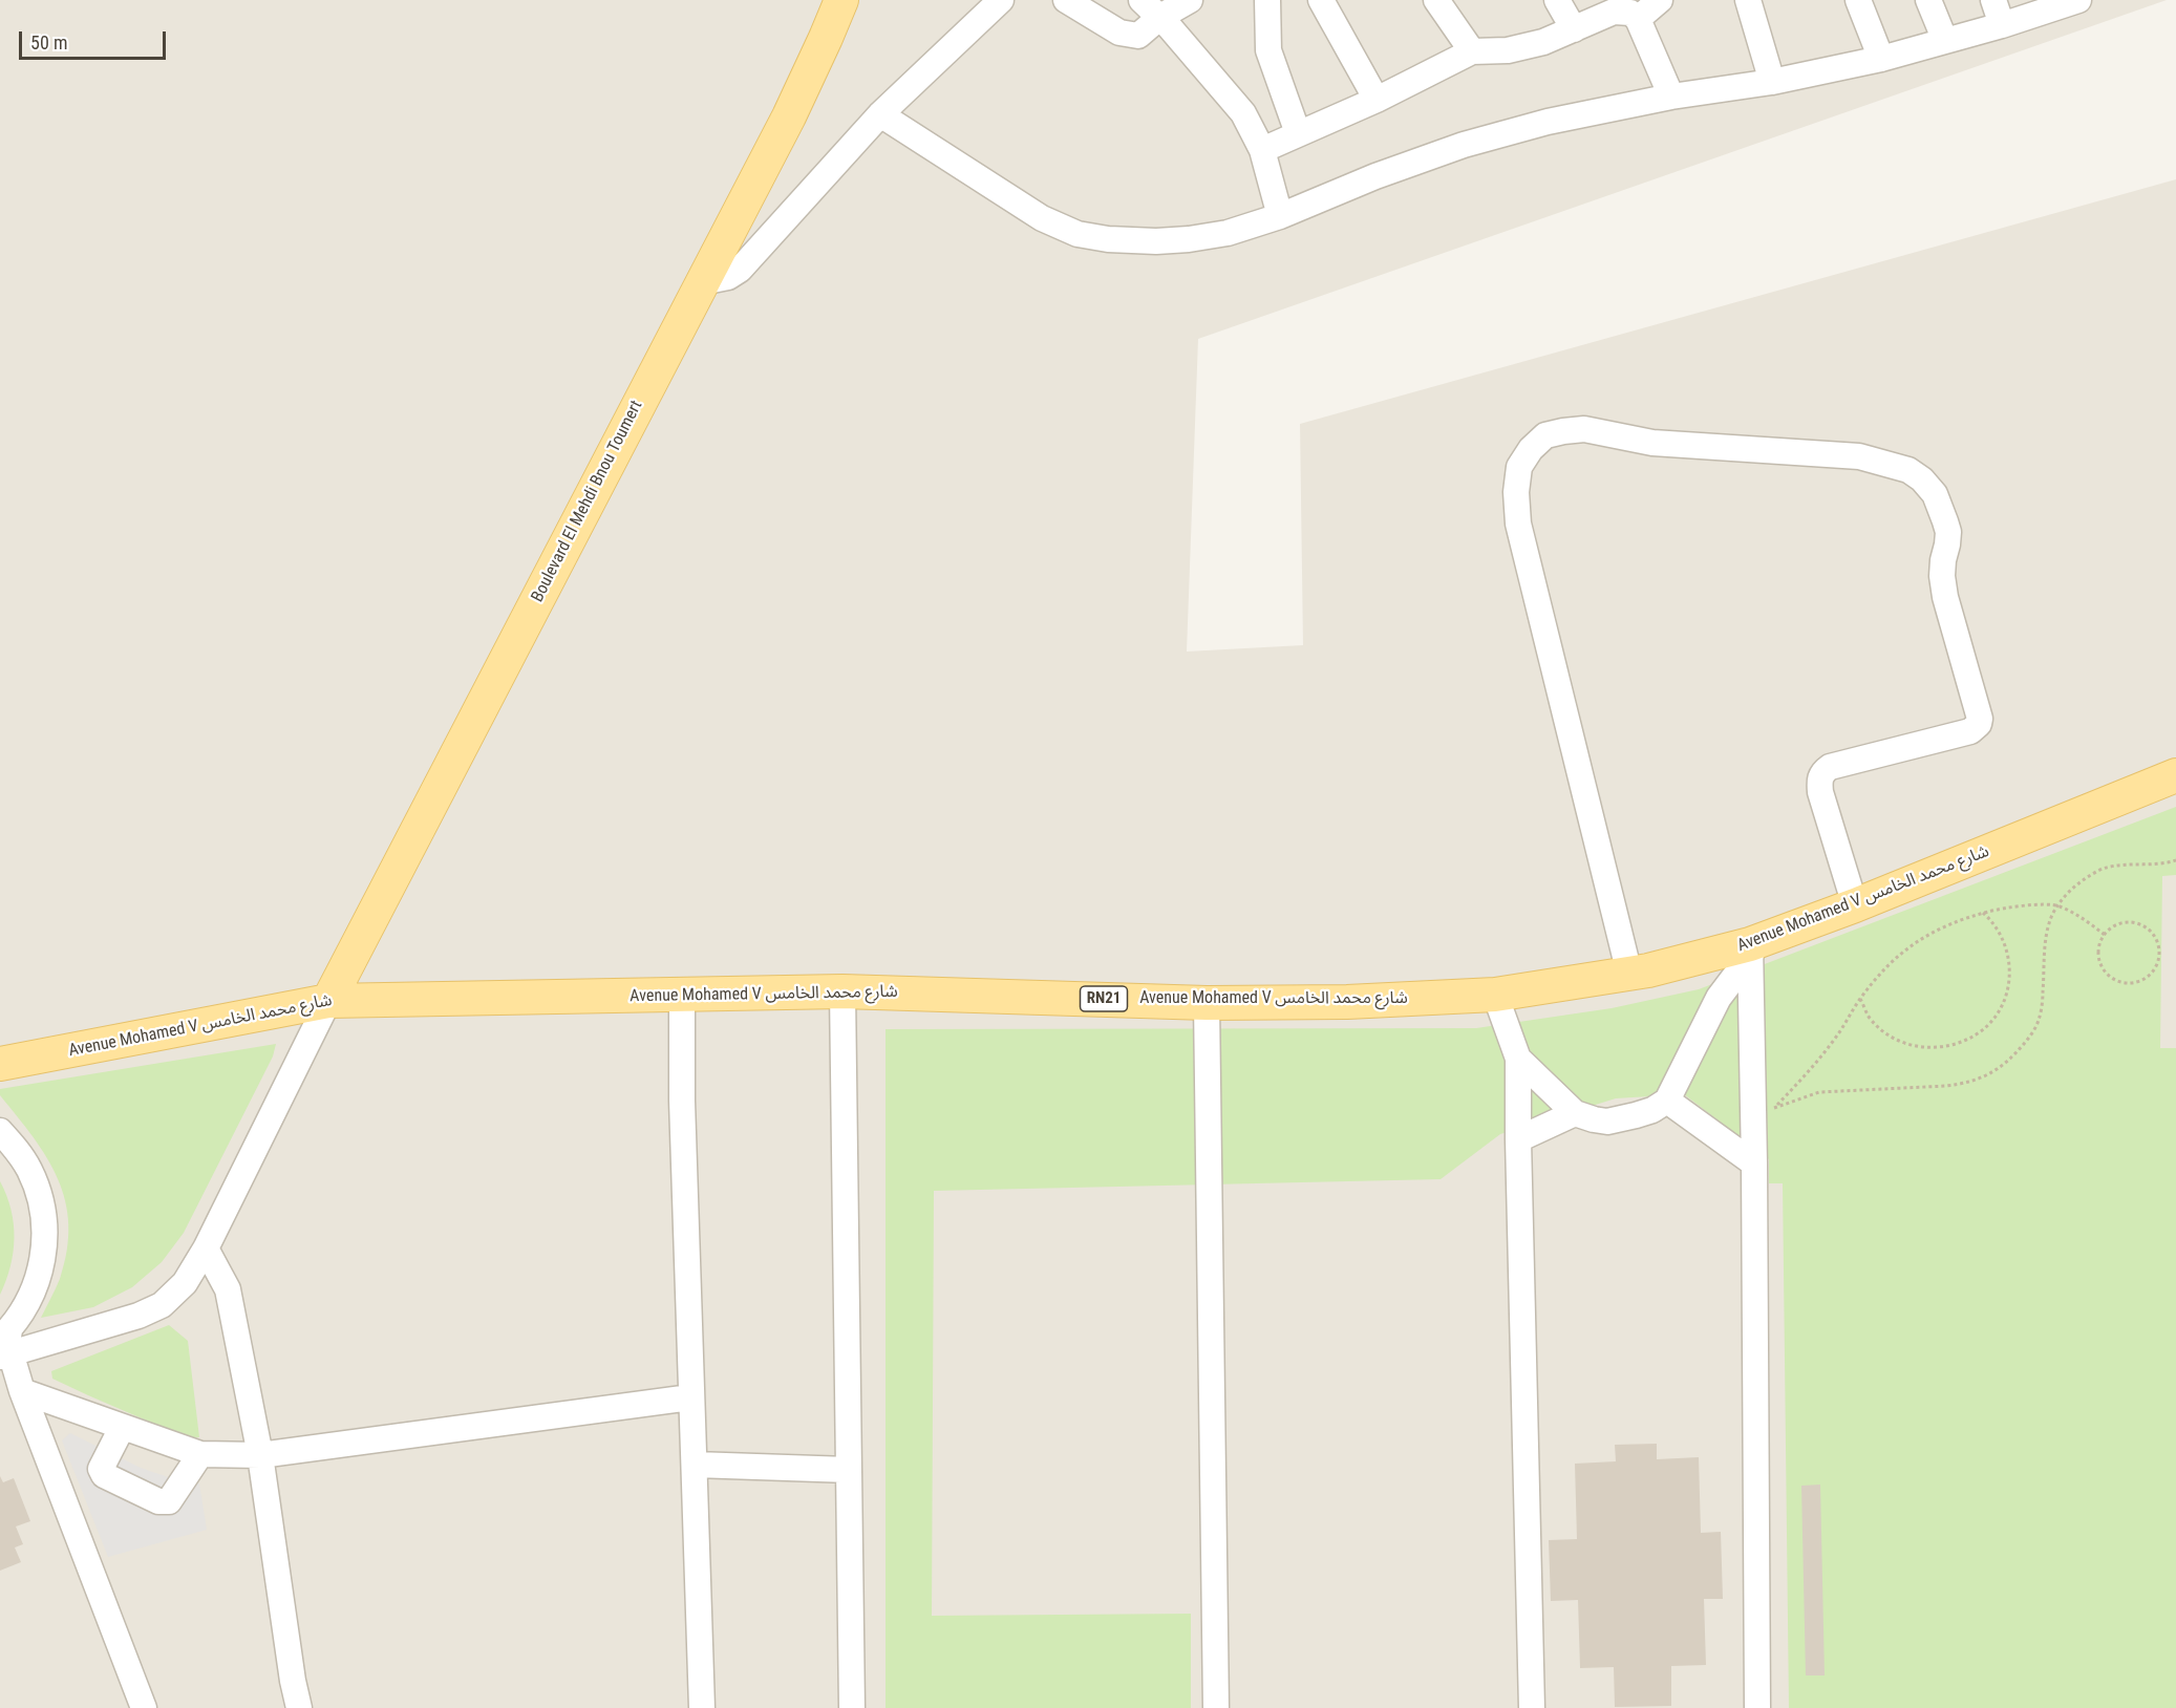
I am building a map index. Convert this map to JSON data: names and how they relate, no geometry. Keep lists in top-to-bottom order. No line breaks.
{"streets":{"main road":["Boulevard El Mehdi Bnou Toumert","Avenue Mohamed V شارع محمد الخامس","RN21"]},"crossings":[["Boulevard El Mehdi Bnou Toumert","Avenue Mohamed V شارع محمد الخامس"]],"scale_bar":"50 m"}
